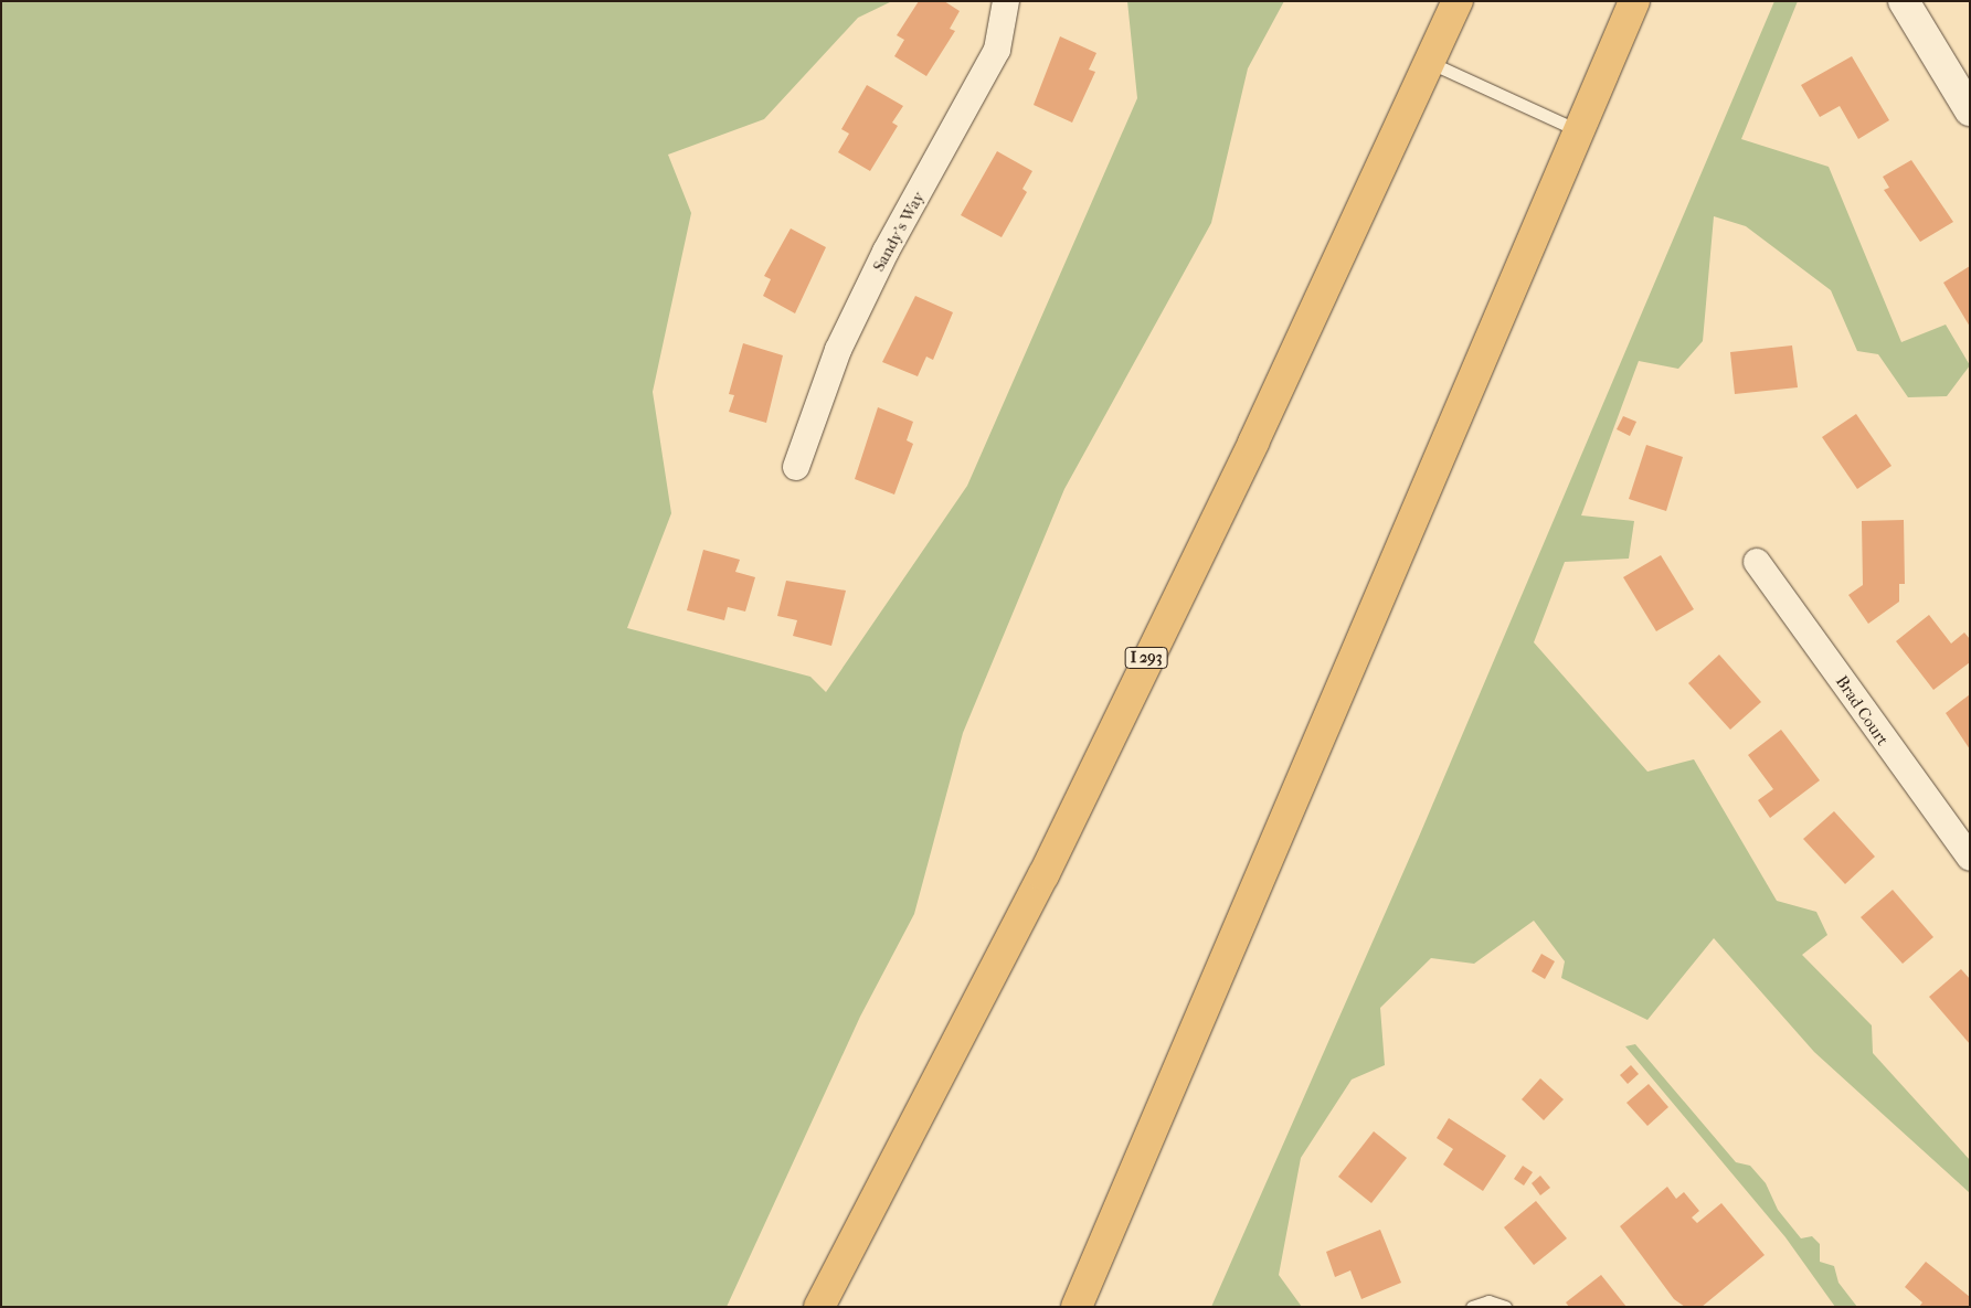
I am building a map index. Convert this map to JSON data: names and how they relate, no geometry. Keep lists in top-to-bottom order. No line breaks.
{"streets":{"highway":["I 293"],"street":["Sandy's Way","Brad Court"]}}
